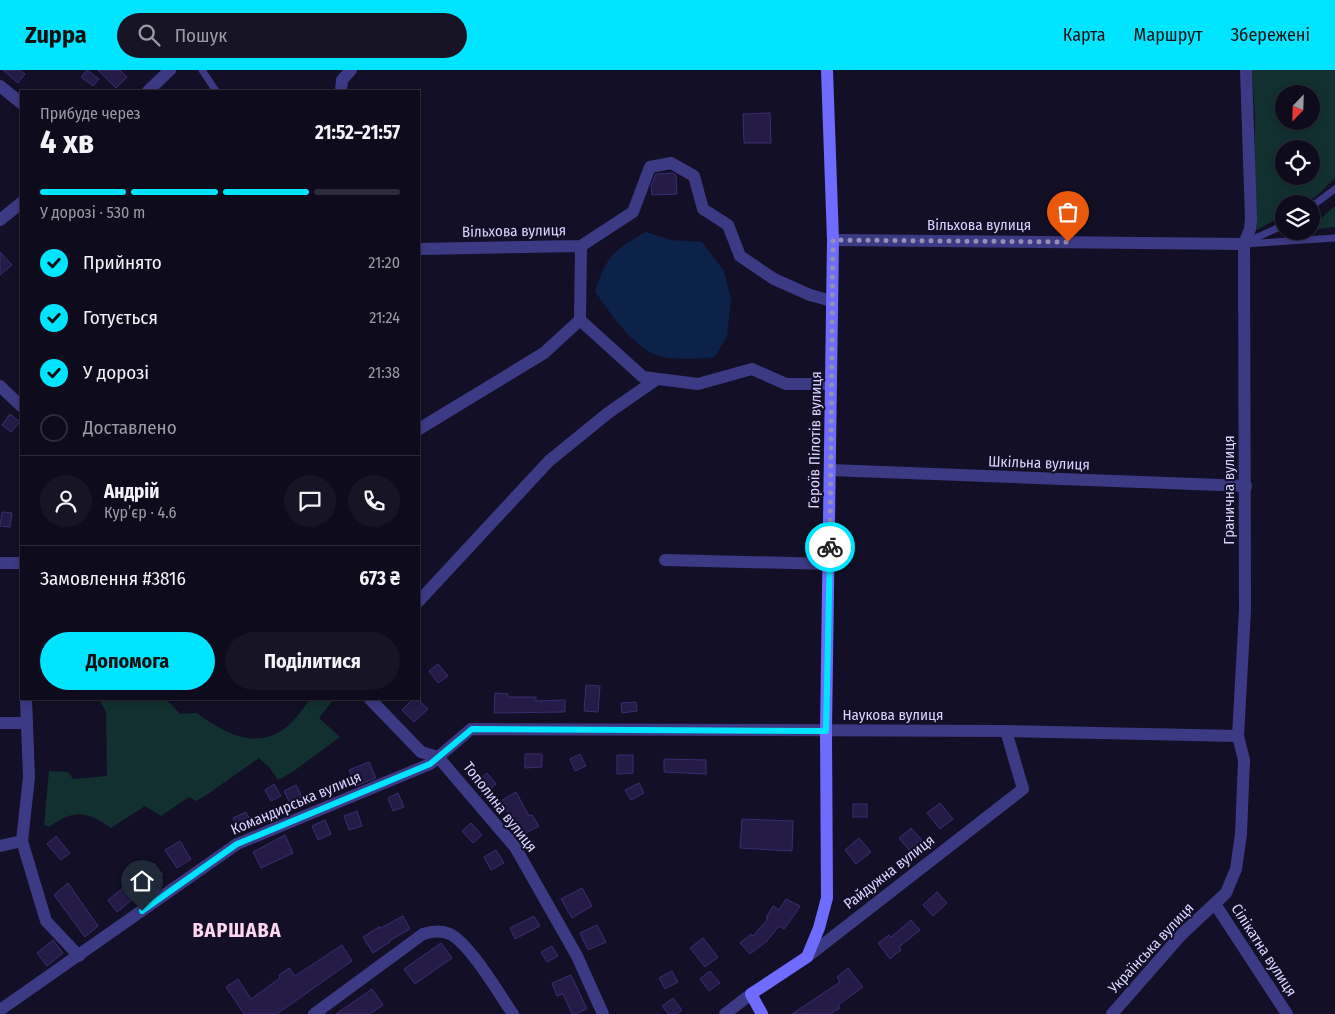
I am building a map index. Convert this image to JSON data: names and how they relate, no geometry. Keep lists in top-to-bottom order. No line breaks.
{"streets":{"street":["Вільхова вулиця","Героїв Пілотів вулиця","Шкільна вулиця","Гранична вулиця","Наукова вулиця","Командирська вулиця","Тополина вулиця","Райдужна вулиця","Українська вулиця","Сілікатна вулиця"]},"crossings":[["Вільхова вулиця","Героїв Пілотів вулиця"],["Вільхова вулиця","Гранична вулиця"],["Героїв Пілотів вулиця","Шкільна вулиця"],["Героїв Пілотів вулиця","Наукова вулиця"],["Героїв Пілотів вулиця","Райдужна вулиця"],["Шкільна вулиця","Гранична вулиця"],["Гранична вулиця","Наукова вулиця"],["Гранична вулиця","Українська вулиця"],["Гранична вулиця","Сілікатна вулиця"],["Наукова вулиця","Командирська вулиця"],["Наукова вулиця","Тополина вулиця"],["Наукова вулиця","Райдужна вулиця"],["Командирська вулиця","Тополина вулиця"],["Українська вулиця","Сілікатна вулиця"]],"districts":["ВАРШАВА"],"north":"bottom left","page":{"header":"Zuppa","search":"Пошук","nav":["Карта","Маршрут","Збережені"],"heading":["4 хв","Прибуде через","21:52–21:57"],"panel":["Андрій","Кур’єр · 4.6","Замовлення #3816","673 ₴"],"bar":"У дорозі · 530 m","list":[["Прийнято","21:20"],["Готується","21:24"],["У дорозі","21:38"],"Доставлено"],"buttons":["Допомога","Поділитися"]}}
